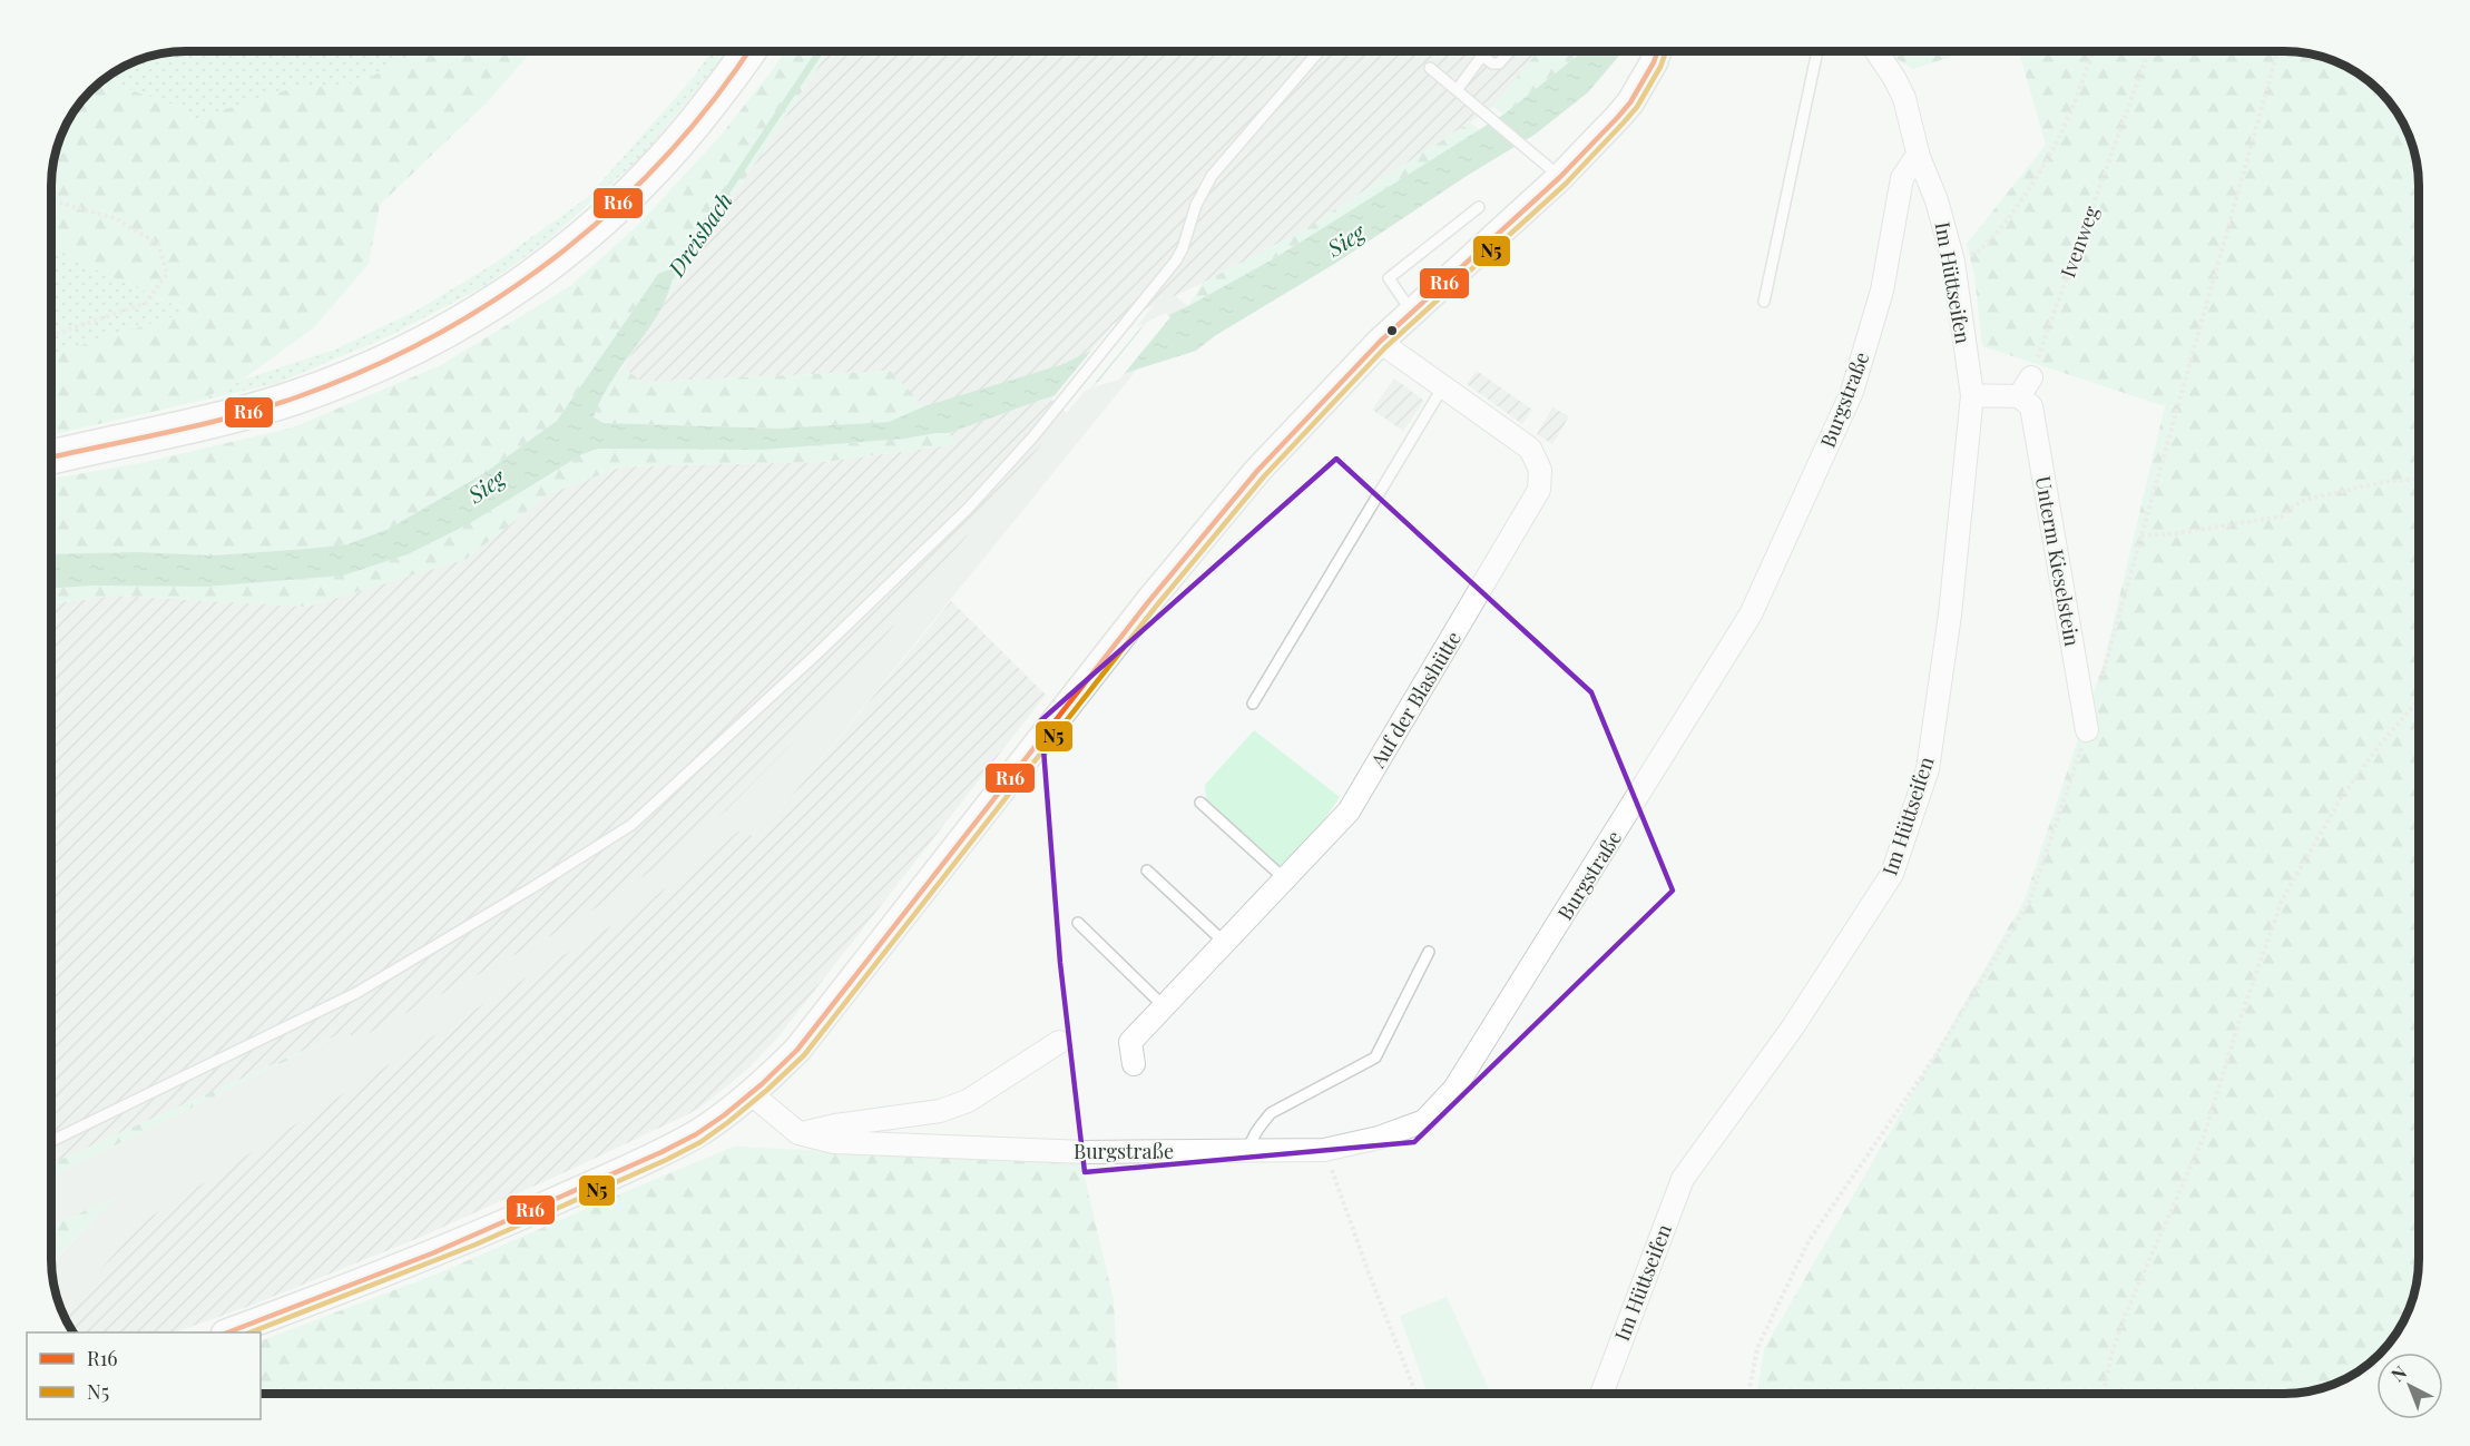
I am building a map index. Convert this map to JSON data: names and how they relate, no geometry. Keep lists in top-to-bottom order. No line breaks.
{"streets":{"street":["Im Hüttseifen","Burgstraße","Unterm Kieselstein","Auf der Blashütte"],"path":["Ivenweg"]},"crossings":[["Ivenweg","Unterm Kieselstein"],["Im Hüttseifen","Burgstraße"]],"water":["Dreisbach","Sieg"],"lines":["transit line R16","transit line N5"],"legend":["R16","N5"],"north":"top left"}
